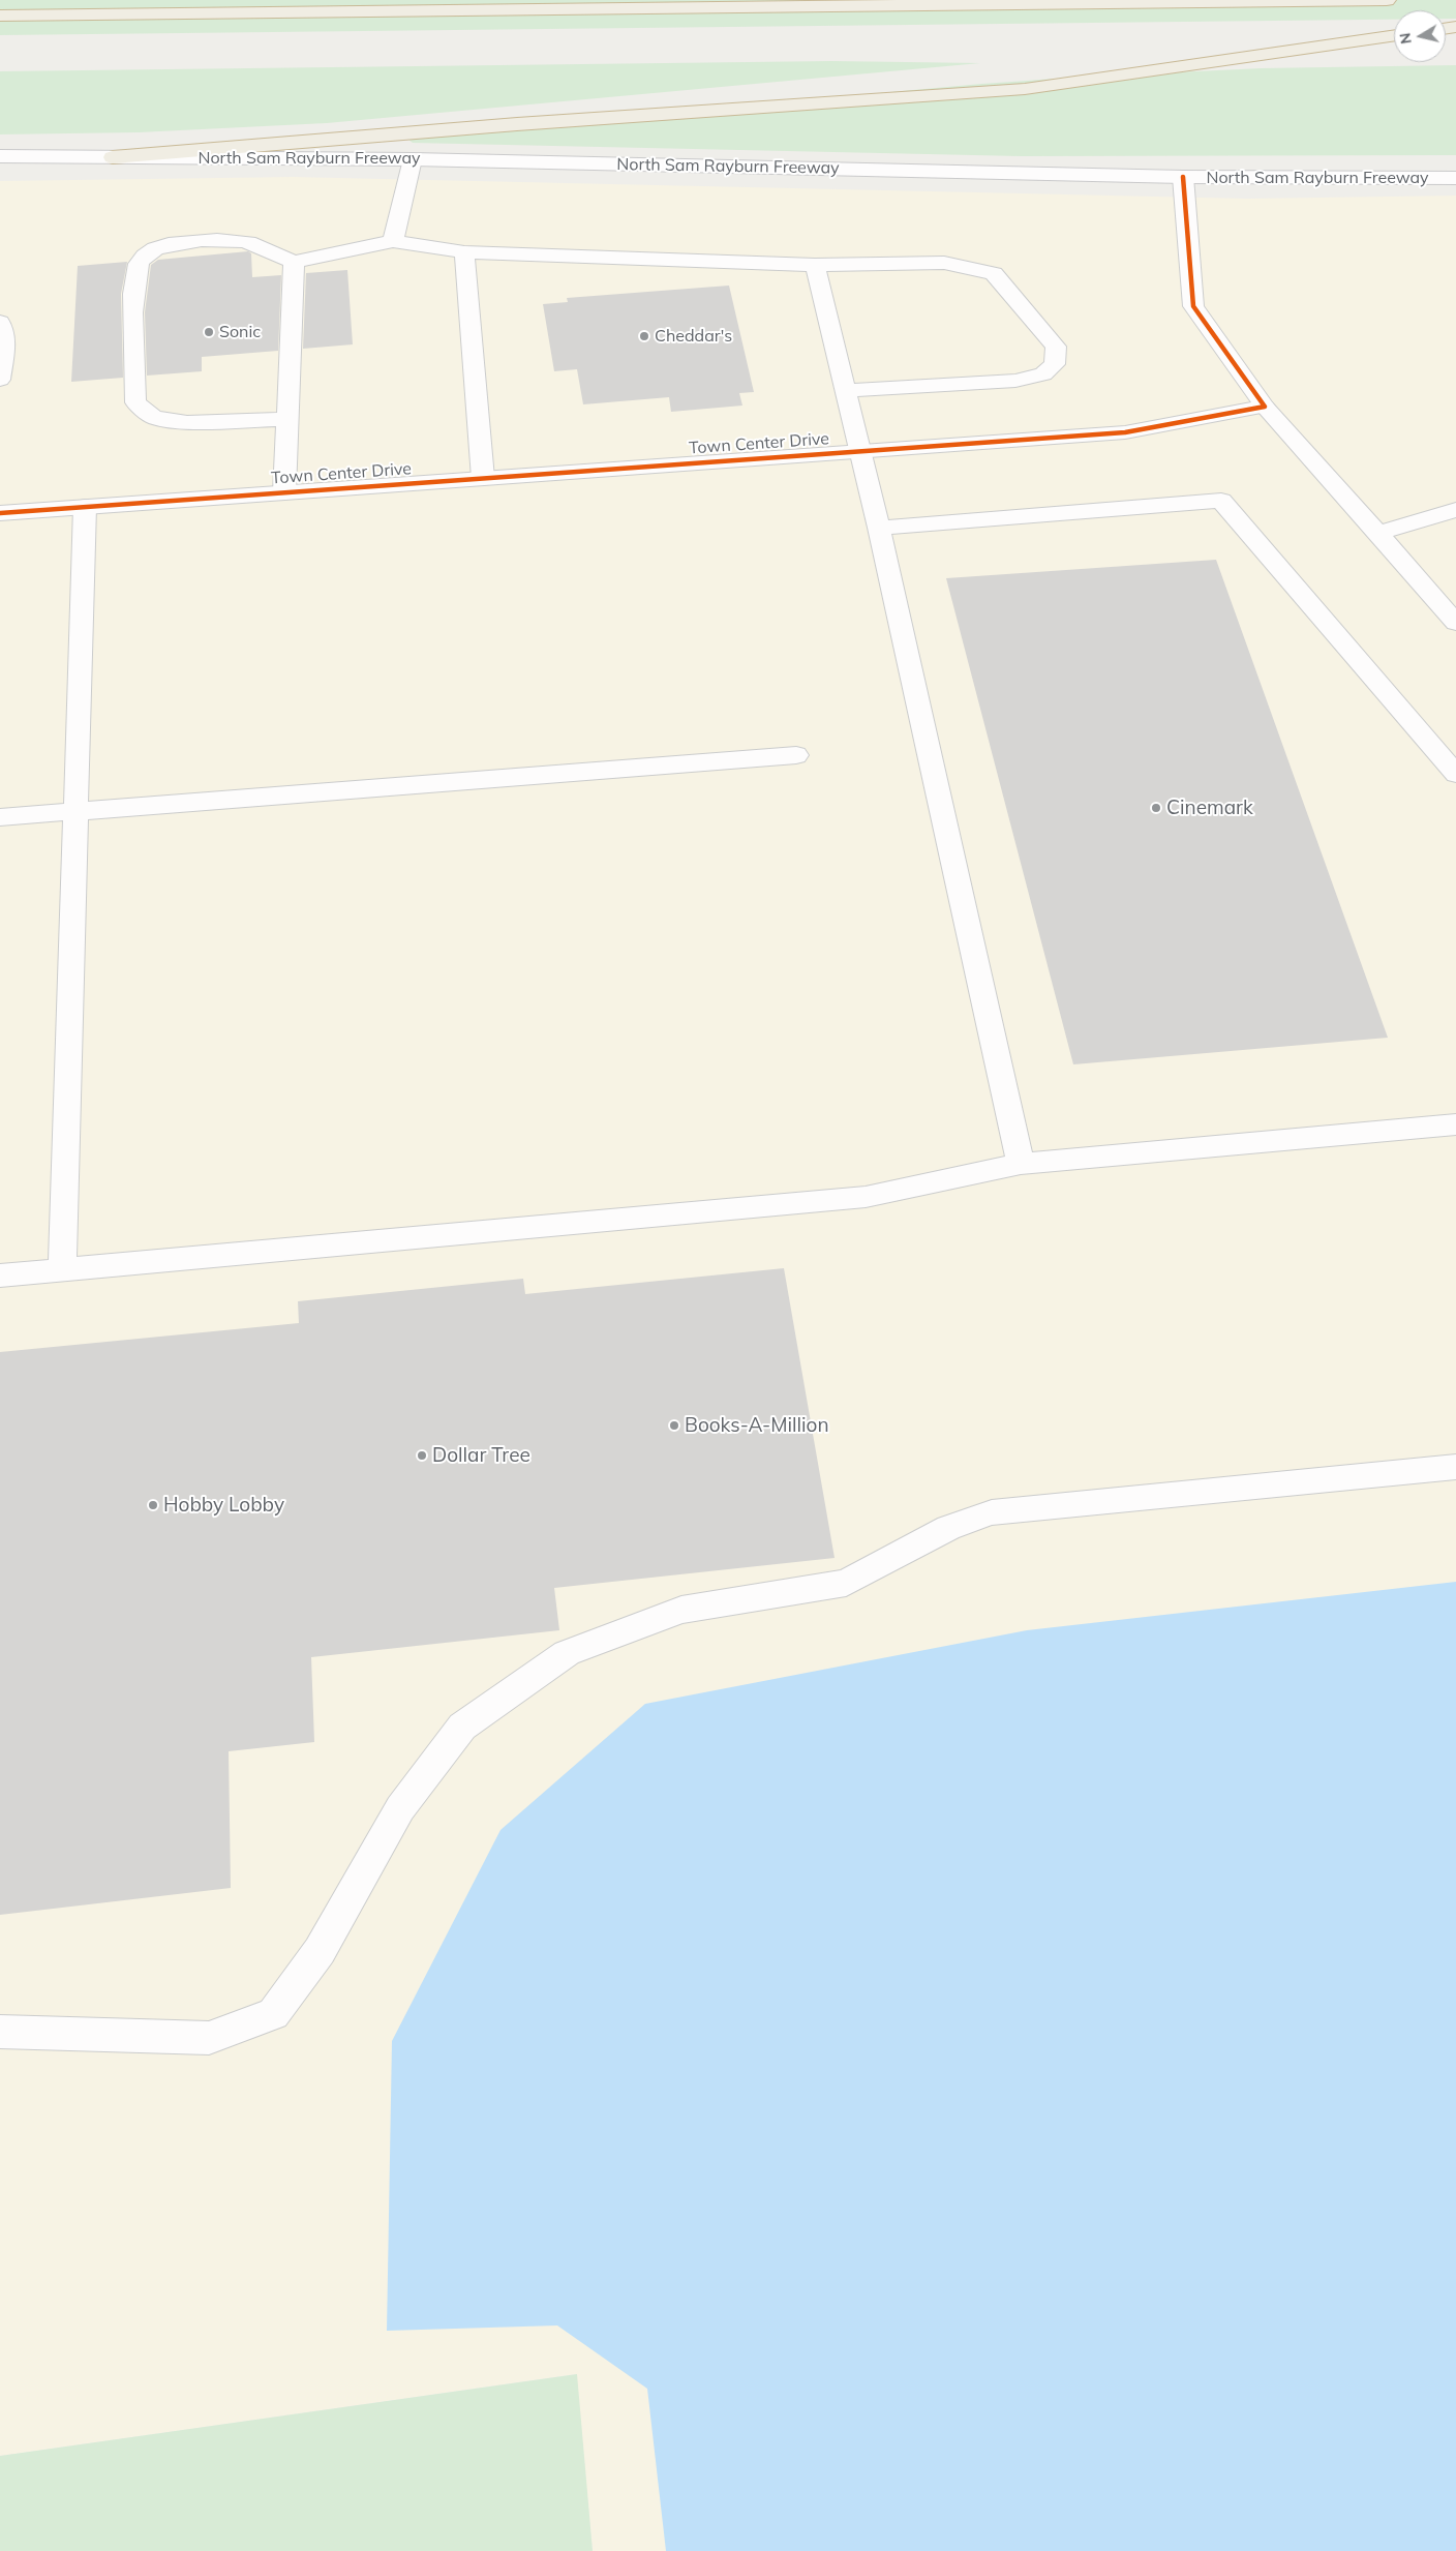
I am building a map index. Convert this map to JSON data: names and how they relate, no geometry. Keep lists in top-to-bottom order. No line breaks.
{"streets":{"street":["North Sam Rayburn Freeway","Town Center Drive"]},"places":["Sonic","Cheddar's","Cinemark","Books-A-Million","Dollar Tree","Hobby Lobby"],"north":"left"}
